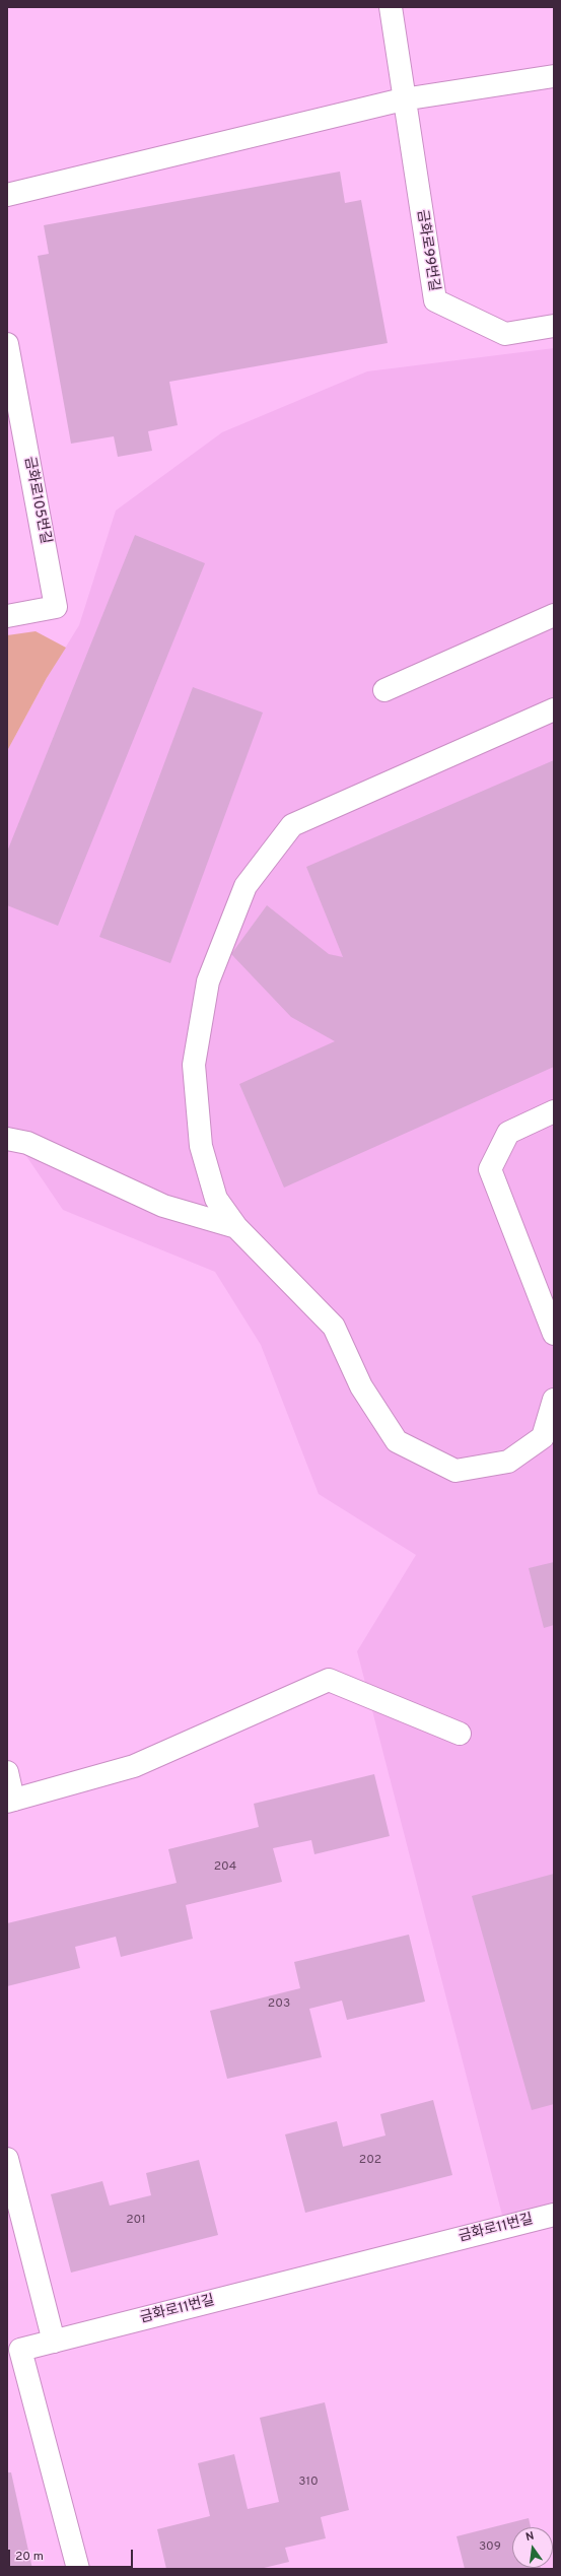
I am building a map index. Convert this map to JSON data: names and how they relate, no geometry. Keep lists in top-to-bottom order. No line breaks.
{"streets":{"street":["금화로99번길","금화로105번길","금화로11번길"]},"house_numbers":["204","203","202","201","310","309"],"scale_bar":"20 m","north":"top"}
